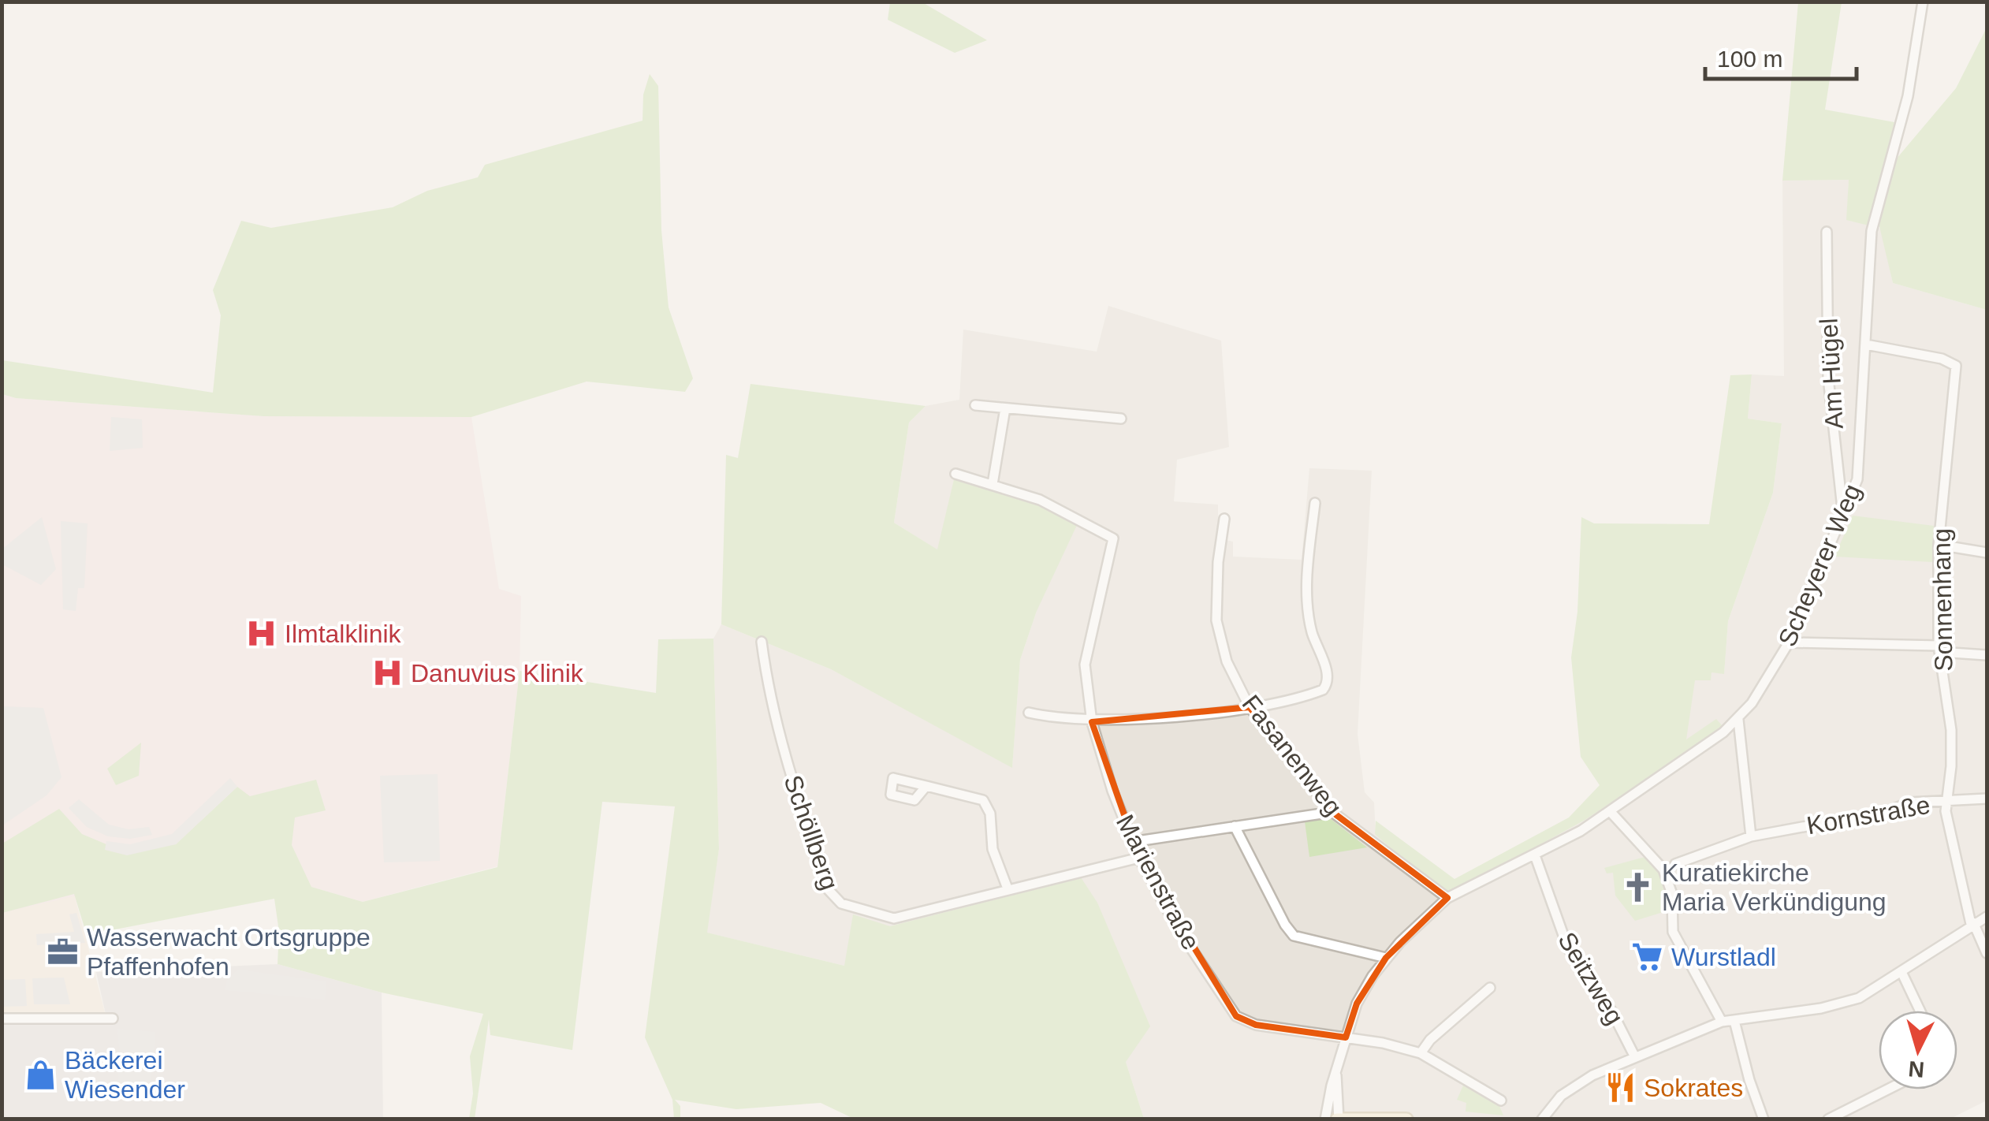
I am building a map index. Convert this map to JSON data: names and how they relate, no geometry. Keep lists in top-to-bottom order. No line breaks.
{"streets":{"street":["Am Hügel","Scheyerer Weg","Sonnenhang","Fasanenweg","Kornstraße","Schöllberg","Marienstraße","Seitzweg"]},"crossings":[["Am Hügel","Scheyerer Weg"],["Scheyerer Weg","Sonnenhang"],["Scheyerer Weg","Fasanenweg"],["Scheyerer Weg","Marienstraße"],["Scheyerer Weg","Seitzweg"],["Sonnenhang","Kornstraße"],["Schöllberg","Marienstraße"]],"places":{"hospital":["Ilmtalklinik","Danuvius Klinik"],"church":["Kuratiekirche Maria Verkündigung"],"office":["Wasserwacht Ortsgruppe Pfaffenhofen"],"supermarket":["Wurstladl"],"shop":["Bäckerei Wiesender"],"restaurant":["Sokrates"]},"scale_bar":"100 m","north":"bottom"}
